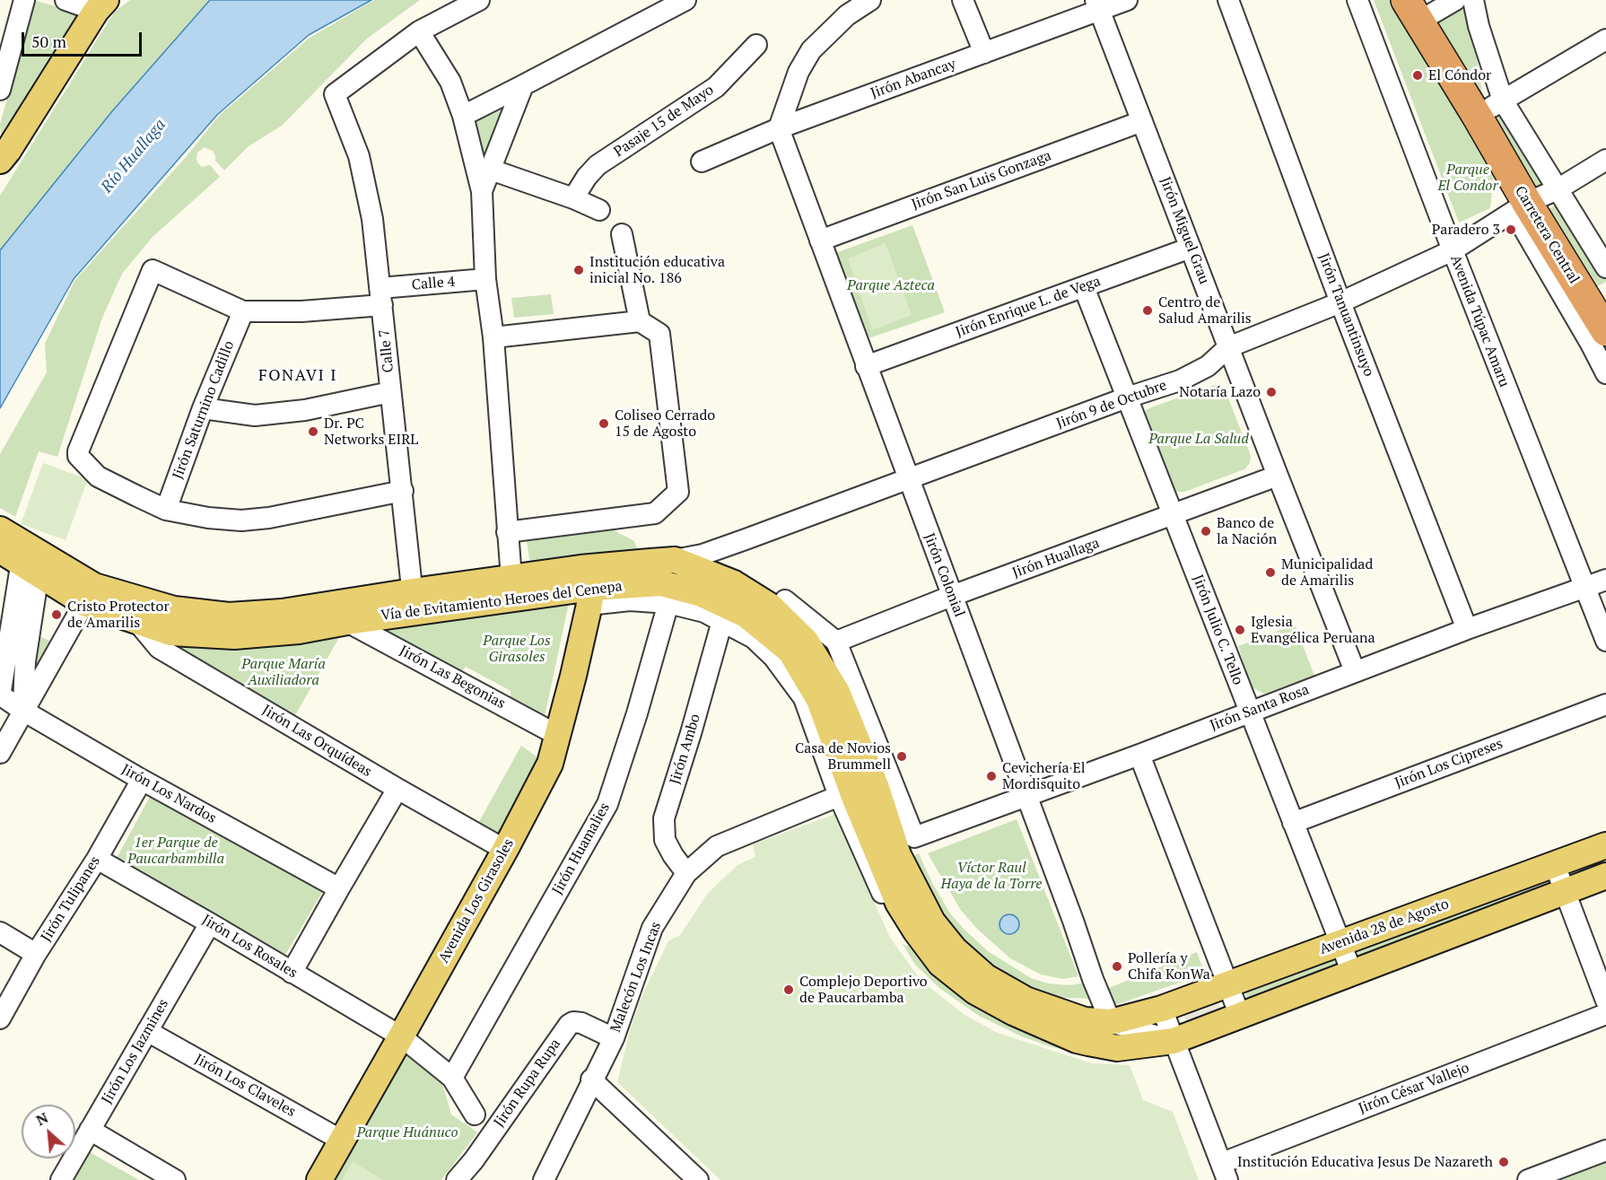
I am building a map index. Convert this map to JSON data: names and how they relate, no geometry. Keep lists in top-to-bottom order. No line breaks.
{"streets":{"highway":["Carretera Central"],"main road":["Vía de Evitamiento Heroes del Cenepa","Avenida Los Girasoles","Avenida 28 de Agosto"],"street":["Jirón Abancay","Pasaje 15 de Mayo","Jirón San Luis Gonzaga","Jirón Miguel Grau","Calle 4","Jirón Enrique L. de Vega","Jirón Tanuantinsuyo","Avenida Túpac Amaru","Calle 7","Jirón 9 de Octubre","Jirón Saturnino Cadillo","Jirón Huallaga","Jirón Colonial","Jirón Julio C. Tello","Jirón Las Begonias","Jirón Santa Rosa","Jirón Las Orquídeas","Jirón Ambo","Jirón Los Cipreses","Jirón Los Nardos","Jirón Huamalies","Jirón Tulipanes","Jirón Los Rosales","Malecón Los Incas","Jirón Los Jazmines","Jirón Rupa Rupa","Jirón Los Claveles","Jirón César Vallejo"]},"crossings":[["Jirón Abancay","Jirón Miguel Grau"],["Jirón Abancay","Jirón Colonial"],["Jirón San Luis Gonzaga","Jirón Miguel Grau"],["Jirón San Luis Gonzaga","Jirón Colonial"],["Jirón Miguel Grau","Jirón Enrique L. de Vega"],["Jirón Miguel Grau","Jirón 9 de Octubre"],["Jirón Miguel Grau","Jirón Huallaga"],["Jirón Miguel Grau","Jirón Santa Rosa"],["Carretera Central","Jirón 9 de Octubre"],["Calle 4","Calle 7"],["Calle 4","Jirón Saturnino Cadillo"],["Jirón Enrique L. de Vega","Jirón Colonial"],["Jirón Enrique L. de Vega","Jirón Julio C. Tello"],["Jirón Tanuantinsuyo","Jirón 9 de Octubre"],["Jirón Tanuantinsuyo","Jirón Santa Rosa"],["Avenida Túpac Amaru","Jirón 9 de Octubre"],["Avenida Túpac Amaru","Jirón Santa Rosa"],["Calle 7","Vía de Evitamiento Heroes del Cenepa"],["Jirón 9 de Octubre","Jirón Colonial"],["Jirón 9 de Octubre","Vía de Evitamiento Heroes del Cenepa"],["Jirón 9 de Octubre","Jirón Julio C. Tello"],["Jirón Huallaga","Jirón Colonial"],["Jirón Huallaga","Jirón Julio C. Tello"],["Jirón Huallaga","Jirón Santa Rosa"],["Jirón Colonial","Vía de Evitamiento Heroes del Cenepa"],["Jirón Colonial","Jirón Santa Rosa"],["Vía de Evitamiento Heroes del Cenepa","Jirón Las Begonias"],["Vía de Evitamiento Heroes del Cenepa","Jirón Las Orquídeas"],["Vía de Evitamiento Heroes del Cenepa","Avenida Los Girasoles"],["Vía de Evitamiento Heroes del Cenepa","Avenida 28 de Agosto"],["Jirón Julio C. Tello","Jirón Santa Rosa"],["Jirón Julio C. Tello","Jirón Los Cipreses"],["Jirón Julio C. Tello","Avenida 28 de Agosto"],["Jirón Las Begonias","Avenida Los Girasoles"],["Jirón Las Orquídeas","Avenida Los Girasoles"],["Jirón Ambo","Malecón Los Incas"],["Jirón Los Nardos","Jirón Tulipanes"],["Jirón Huamalies","Jirón Los Rosales"],["Jirón Tulipanes","Jirón Los Rosales"],["Avenida Los Girasoles","Jirón Los Rosales"],["Avenida Los Girasoles","Jirón Los Claveles"],["Jirón Los Rosales","Jirón Los Jazmines"],["Malecón Los Incas","Jirón Rupa Rupa"],["Jirón Los Jazmines","Jirón Los Claveles"]],"districts":["FONAVI I"],"water":["Río Huallaga"],"parks":["Parque El Condor","Parque Azteca","Parque La Salud","Parque Los Girasoles","Parque María Auxiliadora","1er Parque de Paucarbambilla","Víctor Raul Haya de la Torre","Parque Huánuco"],"places":["El Cóndor","Paradero 3","Institución educativa inicial No. 186","Centro de Salud Amarilis","Notaría Lazo","Coliseo Cerrado 15 de Agosto","Dr. PC Networks EIRL","Banco de la Nación","Municipalidad de Amarilis","Cristo Protector de Amarilis","Iglesia Evangélica Peruana","Casa de Novios Brummell","Cevichería El Mordisquito","Pollería y Chifa KonWa","Complejo Deportivo de Paucarbamba","Institución Educativa Jesus De Nazareth"],"scale_bar":"50 m","north":"top left"}
